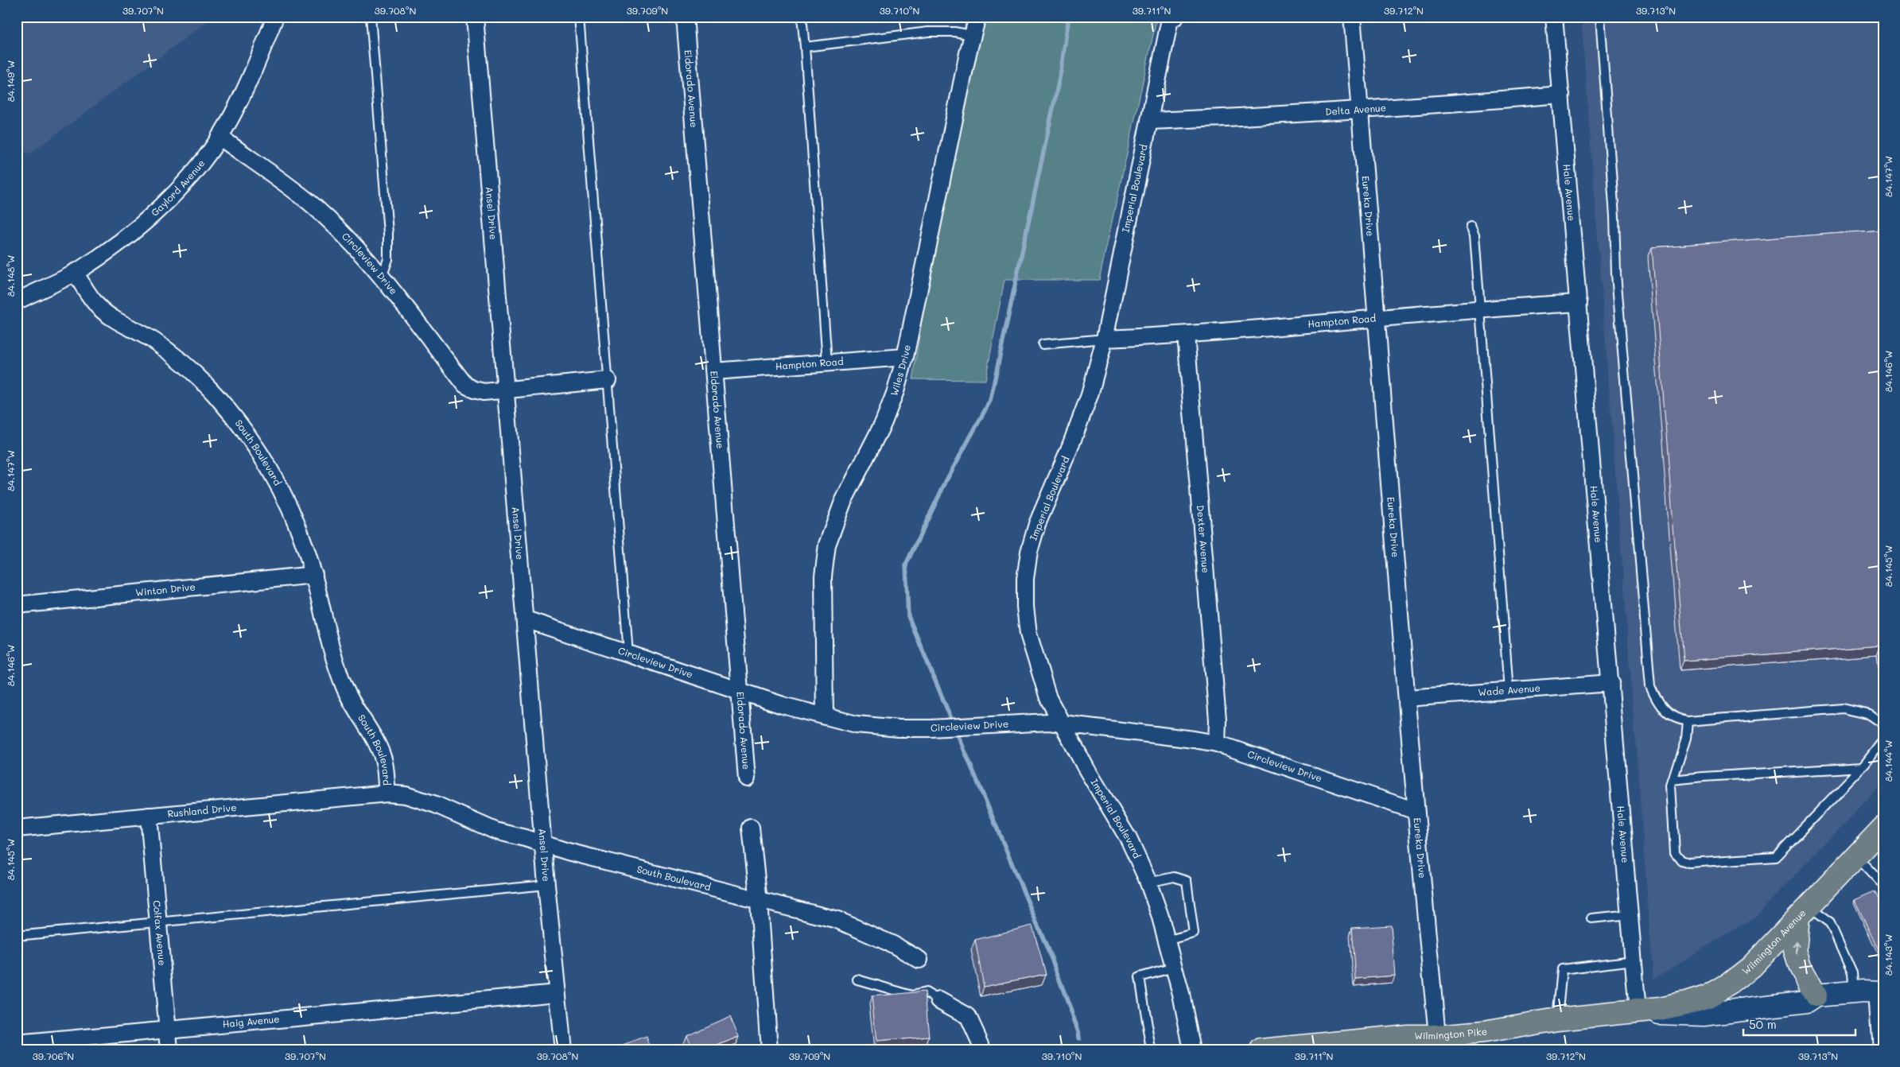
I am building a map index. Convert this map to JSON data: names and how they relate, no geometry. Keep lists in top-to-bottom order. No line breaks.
{"streets":{"main road":["Wilmington Avenue","Wilmington Pike"],"street":["Eldorado Avenue","Delta Avenue","Gaylord Avenue","Imperial Boulevard","Hale Avenue","Eureka Drive","Ansel Drive","Circleview Drive","Hampton Road","Wiles Drive","South Boulevard","Dexter Avenue","Winton Drive","Wade Avenue","Rushland Drive","Colfax Avenue","Haig Avenue"]},"crossings":[["Eldorado Avenue","Circleview Drive"],["Eldorado Avenue","Hampton Road"],["Delta Avenue","Imperial Boulevard"],["Delta Avenue","Hale Avenue"],["Delta Avenue","Eureka Drive"],["Gaylord Avenue","Circleview Drive"],["Gaylord Avenue","South Boulevard"],["Imperial Boulevard","Circleview Drive"],["Imperial Boulevard","Hampton Road"],["Hale Avenue","Hampton Road"],["Hale Avenue","Wade Avenue"],["Hale Avenue","Wilmington Avenue"],["Hale Avenue","Wilmington Pike"],["Eureka Drive","Circleview Drive"],["Eureka Drive","Hampton Road"],["Eureka Drive","Wade Avenue"],["Eureka Drive","Wilmington Pike"],["Ansel Drive","Circleview Drive"],["Ansel Drive","South Boulevard"],["Ansel Drive","Haig Avenue"],["Circleview Drive","Wiles Drive"],["Circleview Drive","Dexter Avenue"],["Hampton Road","Wiles Drive"],["Hampton Road","Dexter Avenue"],["South Boulevard","Winton Drive"],["South Boulevard","Rushland Drive"],["Rushland Drive","Colfax Avenue"],["Colfax Avenue","Haig Avenue"],["Wilmington Avenue","Wilmington Pike"]],"scale_bar":"50 m","coordinates":["39.707°N","39.708°N","39.709°N","39.710°N","39.711°N","39.712°N","39.713°N","84.149°W","84.147°W","84.148°W","84.146°W","84.145°W","84.144°W","84.143°W","39.706°N"]}
